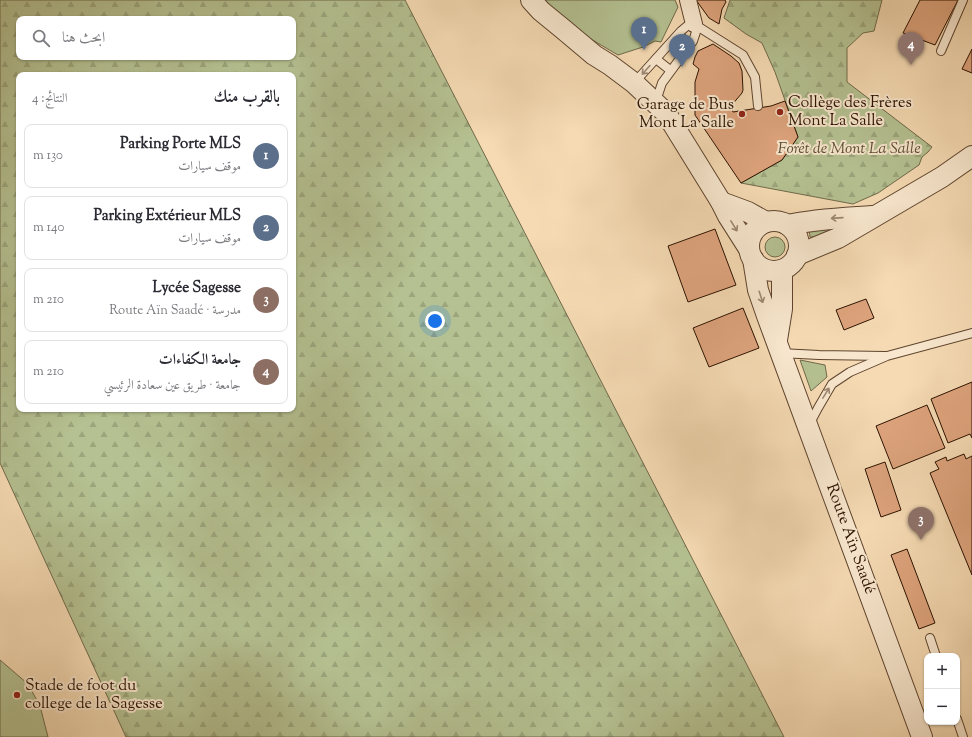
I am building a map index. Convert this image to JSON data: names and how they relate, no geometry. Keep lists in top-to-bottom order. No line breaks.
{"streets":{"street":["Route Aïn Saadé"]},"parks":["Forêt de Mont La Salle"],"places":["Collège des Frères Mont La Salle","Garage de Bus Mont La Salle","Stade de foot du college de la Sagesse"],"page":{"search":"ابحث هنا","pins":["1","4","2","3"],"heading":["بالقرب منك","النتائج: 4"],"list":[{"mark":"1","name":"Parking Porte MLS","note":"موقف سيارات","value":"130 m"},{"mark":"2","name":"Parking Extérieur MLS","note":"موقف سيارات","value":"140 m"},{"mark":"3","name":"Lycée Sagesse","note":"مدرسة · Route Aïn Saadé","value":"210 m"},{"mark":"4","name":"جامعة الكفاءات","note":"جامعة · طريق عين سعادة الرئيسي","value":"210 m"}],"map_buttons":["+","−"]}}
